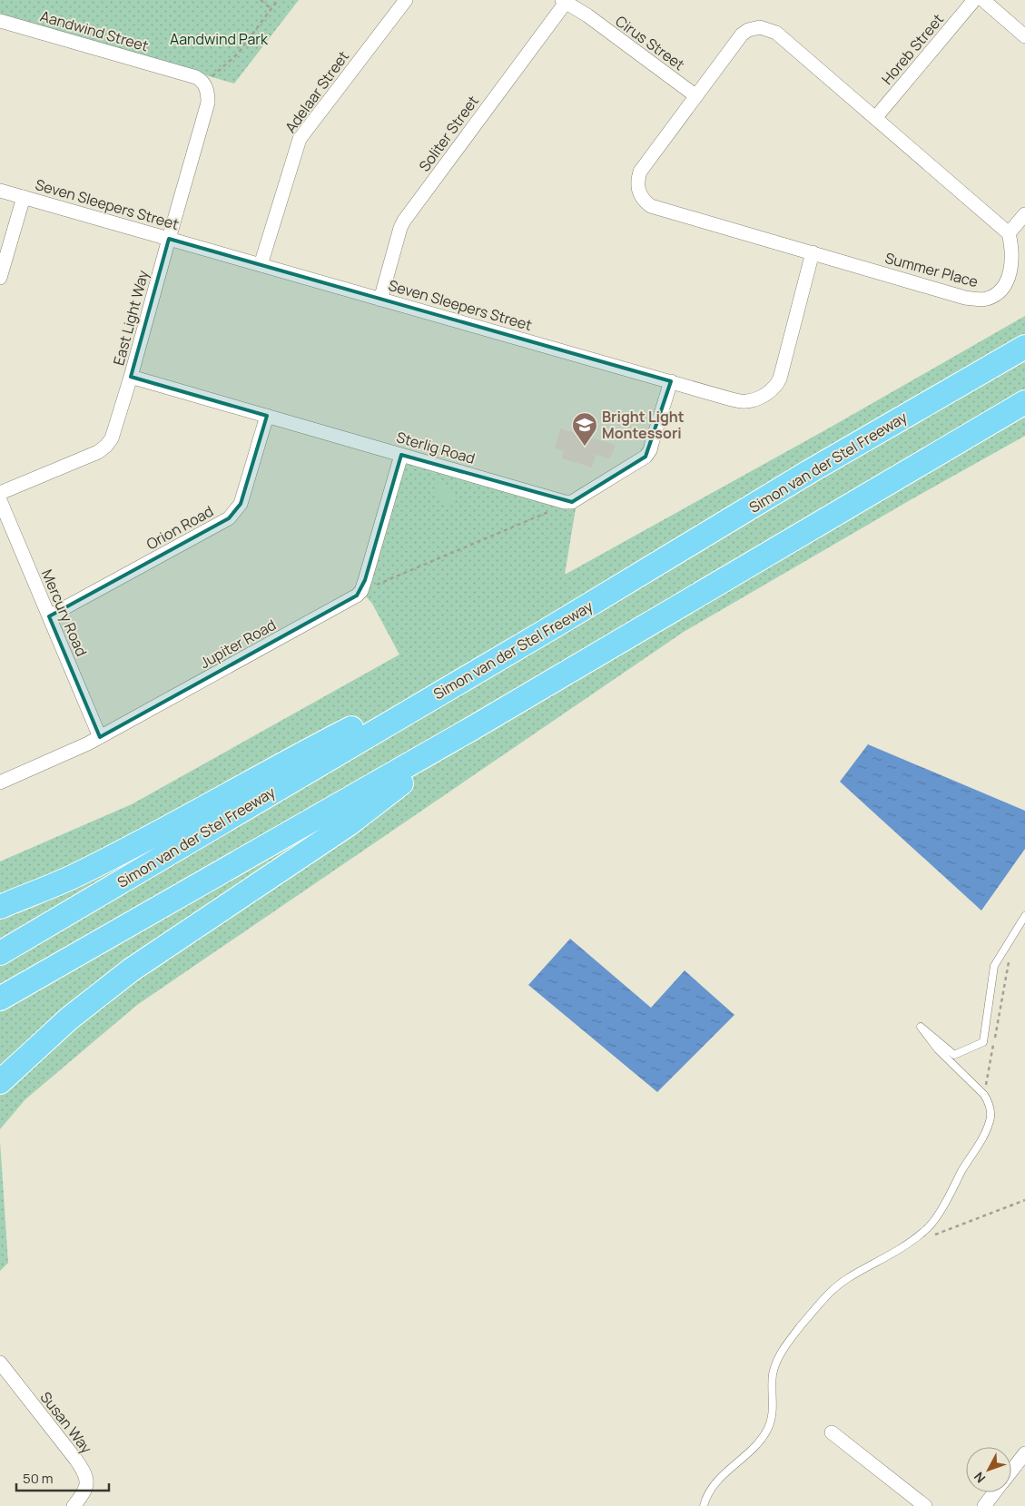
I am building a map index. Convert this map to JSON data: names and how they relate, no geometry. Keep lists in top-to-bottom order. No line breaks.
{"streets":{"highway":["Simon van der Stel Freeway"],"street":["Aandwind Street","Cirus Street","Horeb Street","Adelaar Street","Soliter Street","Seven Sleepers Street","Summer Place","East Light Way","Sterlig Road","Orion Road","Mercury Road","Jupiter Road","Susan Way"]},"crossings":[["Aandwind Street","East Light Way"],["Cirus Street","Soliter Street"],["Cirus Street","Summer Place"],["Horeb Street","Summer Place"],["Adelaar Street","Seven Sleepers Street"],["Soliter Street","Seven Sleepers Street"],["Seven Sleepers Street","Summer Place"],["Seven Sleepers Street","East Light Way"],["East Light Way","Sterlig Road"],["Sterlig Road","Orion Road"],["Orion Road","Mercury Road"],["Mercury Road","Jupiter Road"]],"parks":["Aandwind Park"],"places":{"school or university":["Bright Light Montessori"]},"scale_bar":"50 m","north":"bottom left"}
